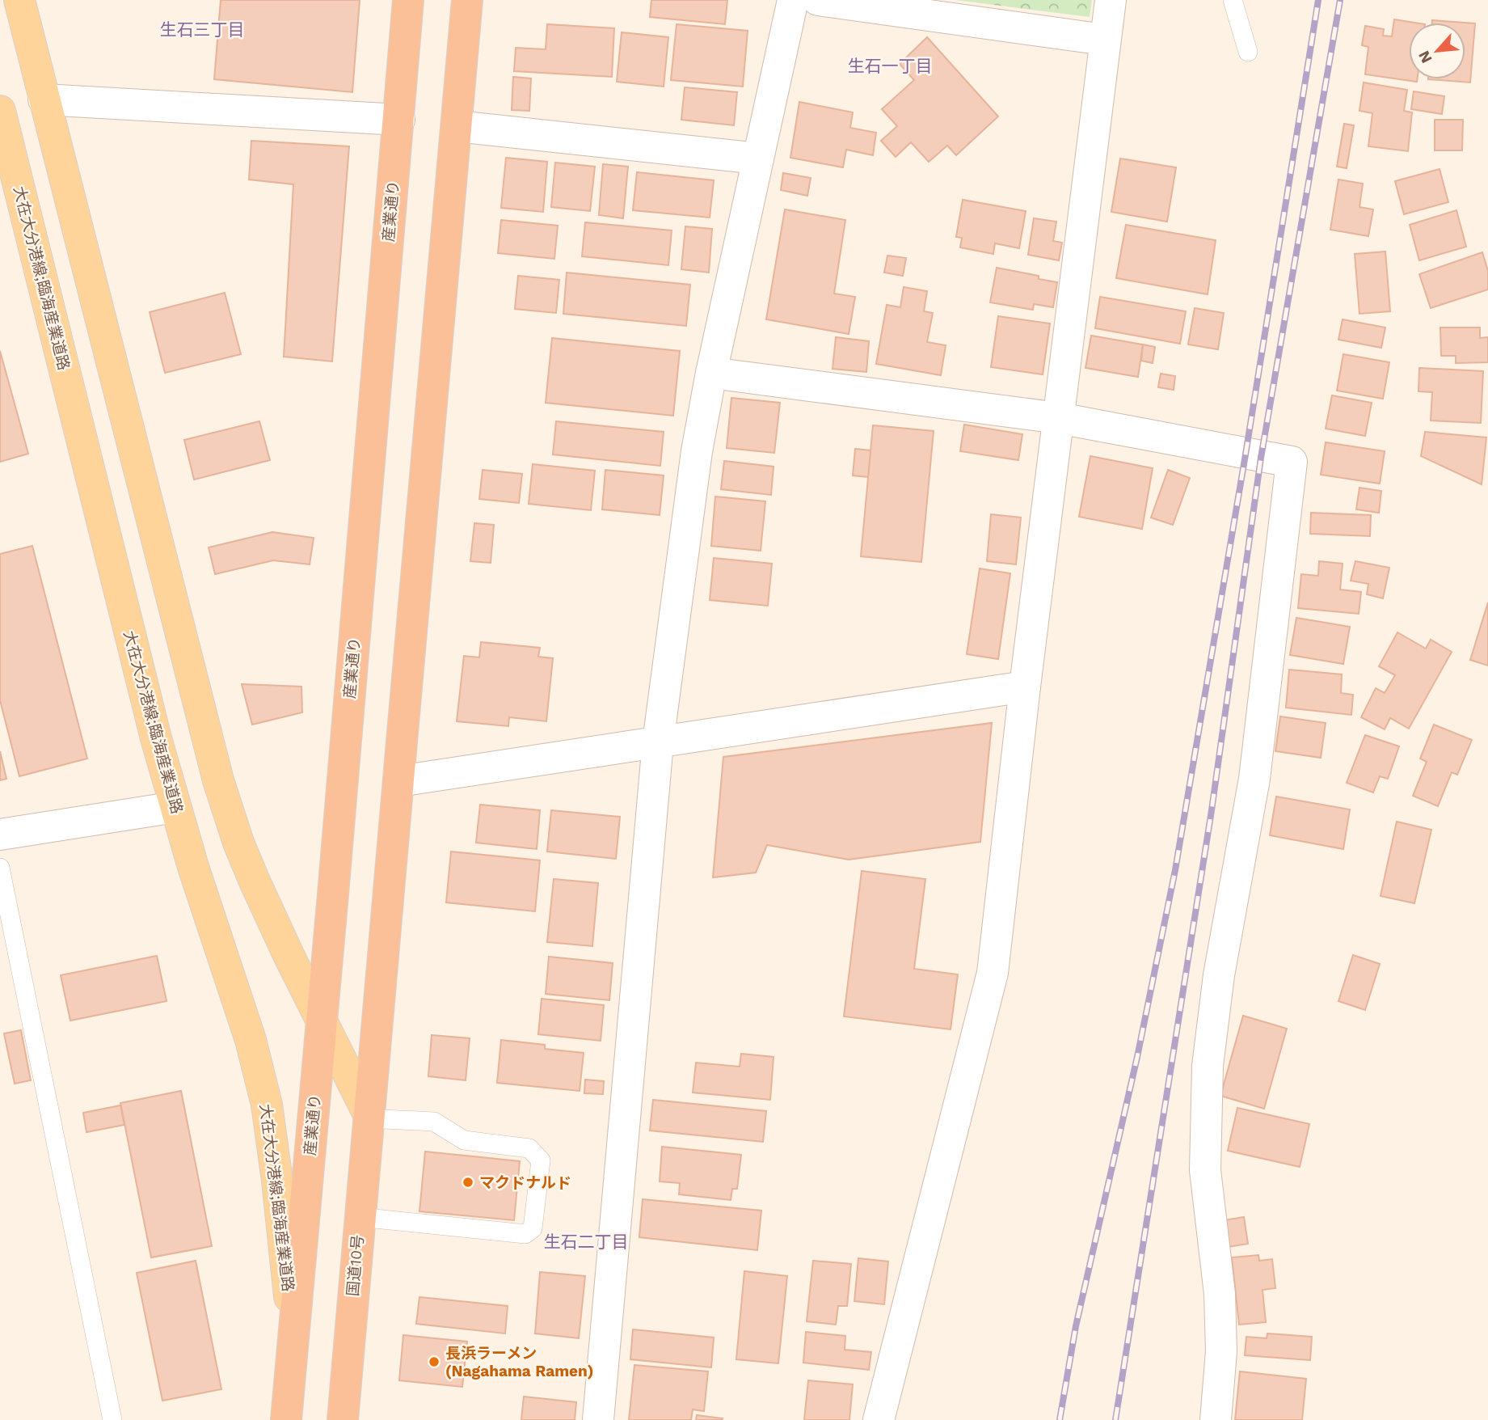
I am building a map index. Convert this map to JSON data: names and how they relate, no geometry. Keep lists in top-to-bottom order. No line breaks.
{"streets":{"highway":["産業通り","国道10号"],"main road":["大在大分港線;臨海産業道路"]},"crossings":[["産業通り","大在大分港線;臨海産業道路"]],"districts":["生石三丁目","生石一丁目","生石二丁目"],"places":["マクドナルド","長浜ラーメン (Nagahama Ramen)"],"north":"bottom left"}
